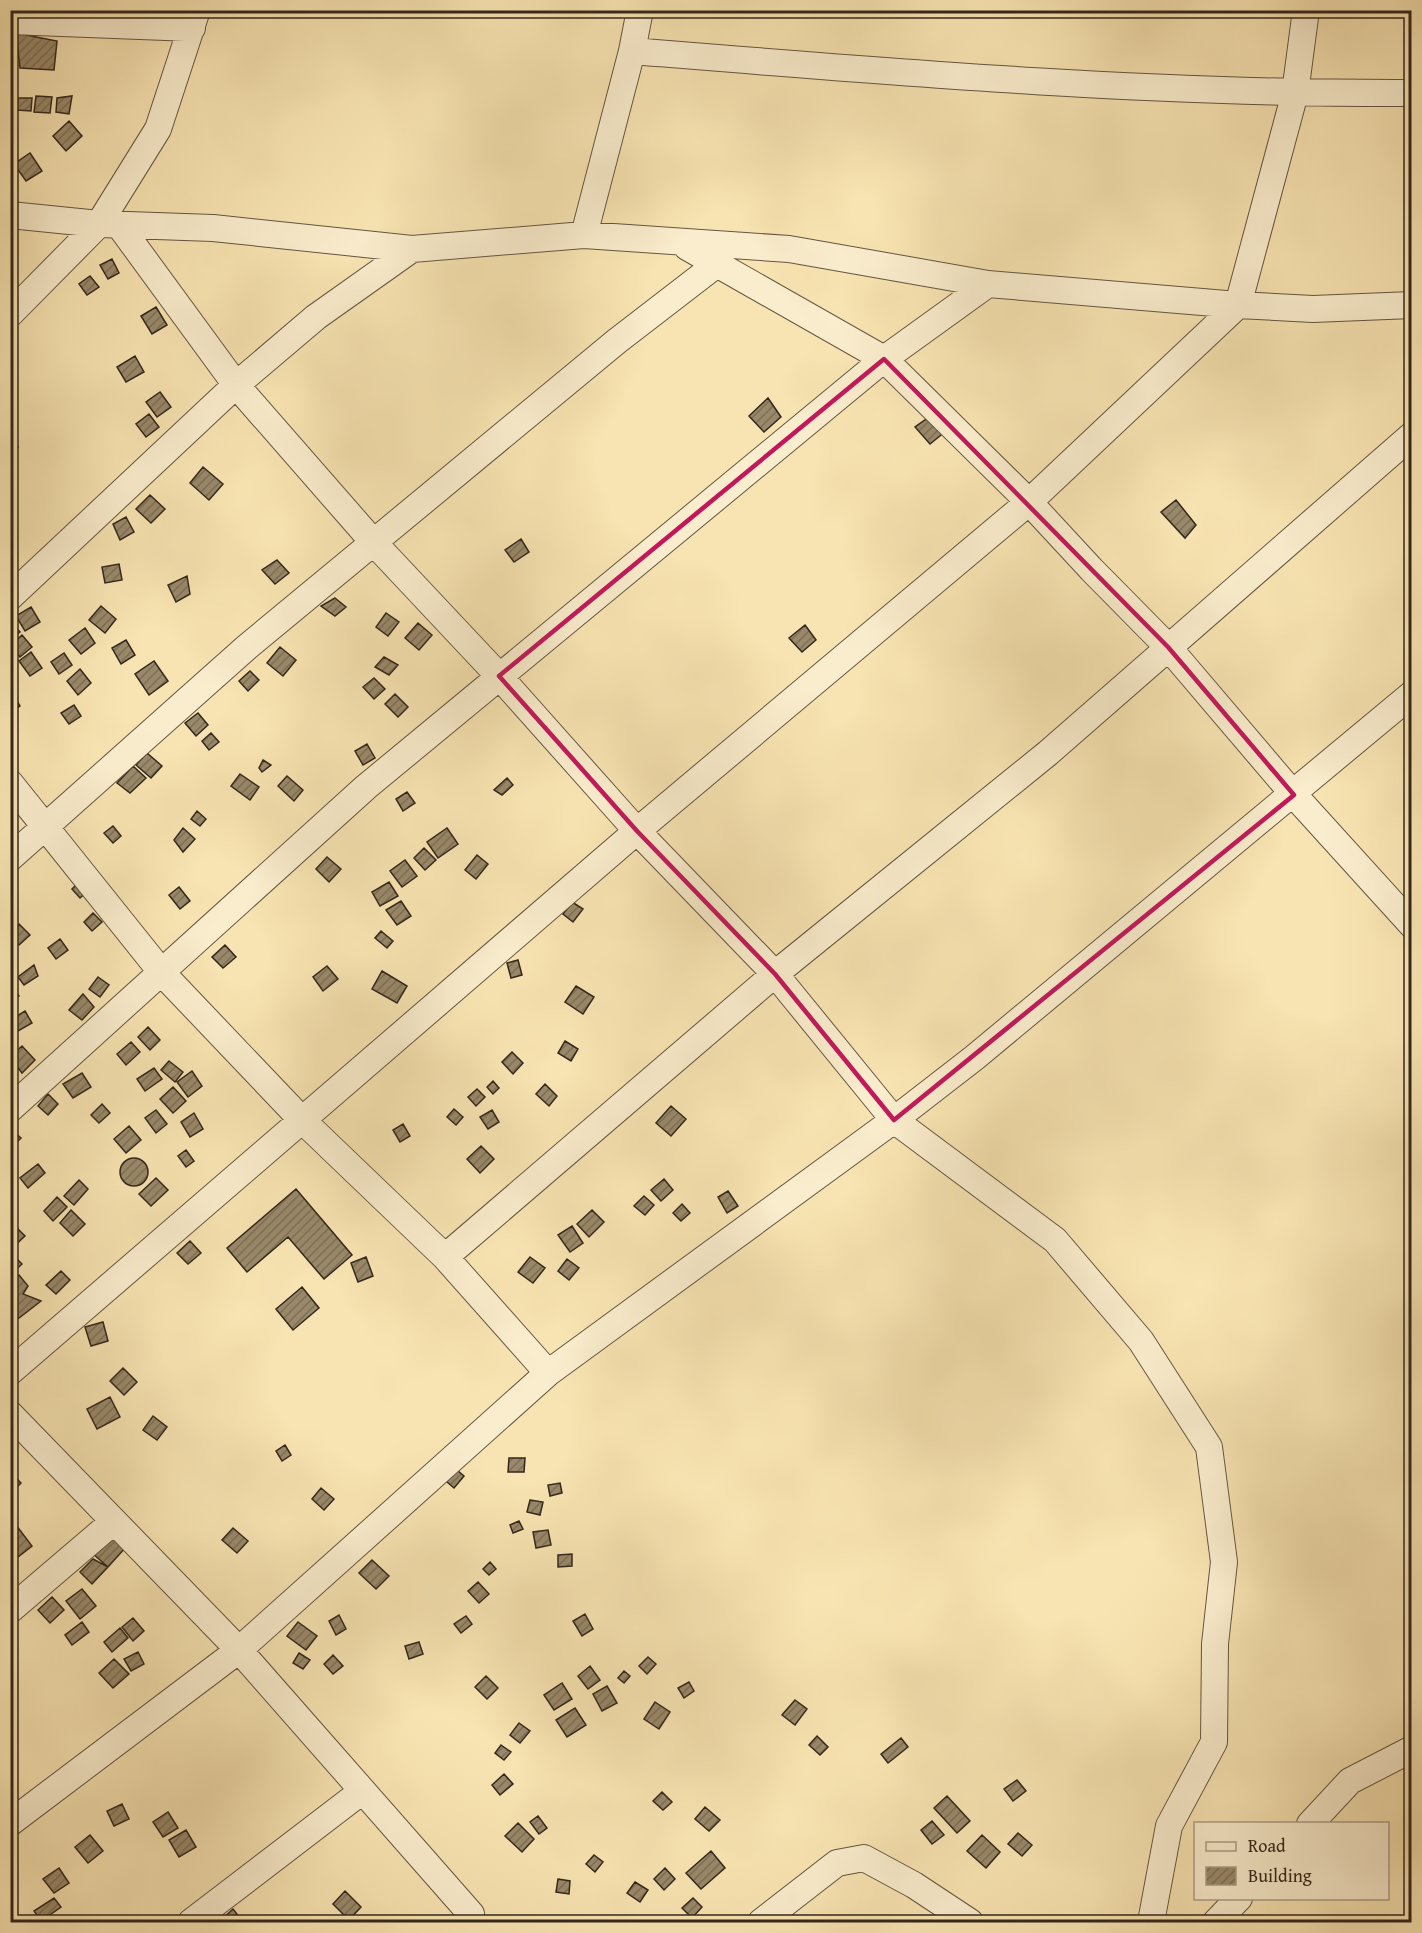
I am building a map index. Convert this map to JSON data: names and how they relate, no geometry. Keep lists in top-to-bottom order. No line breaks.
{"legend":["Road","Building"]}
